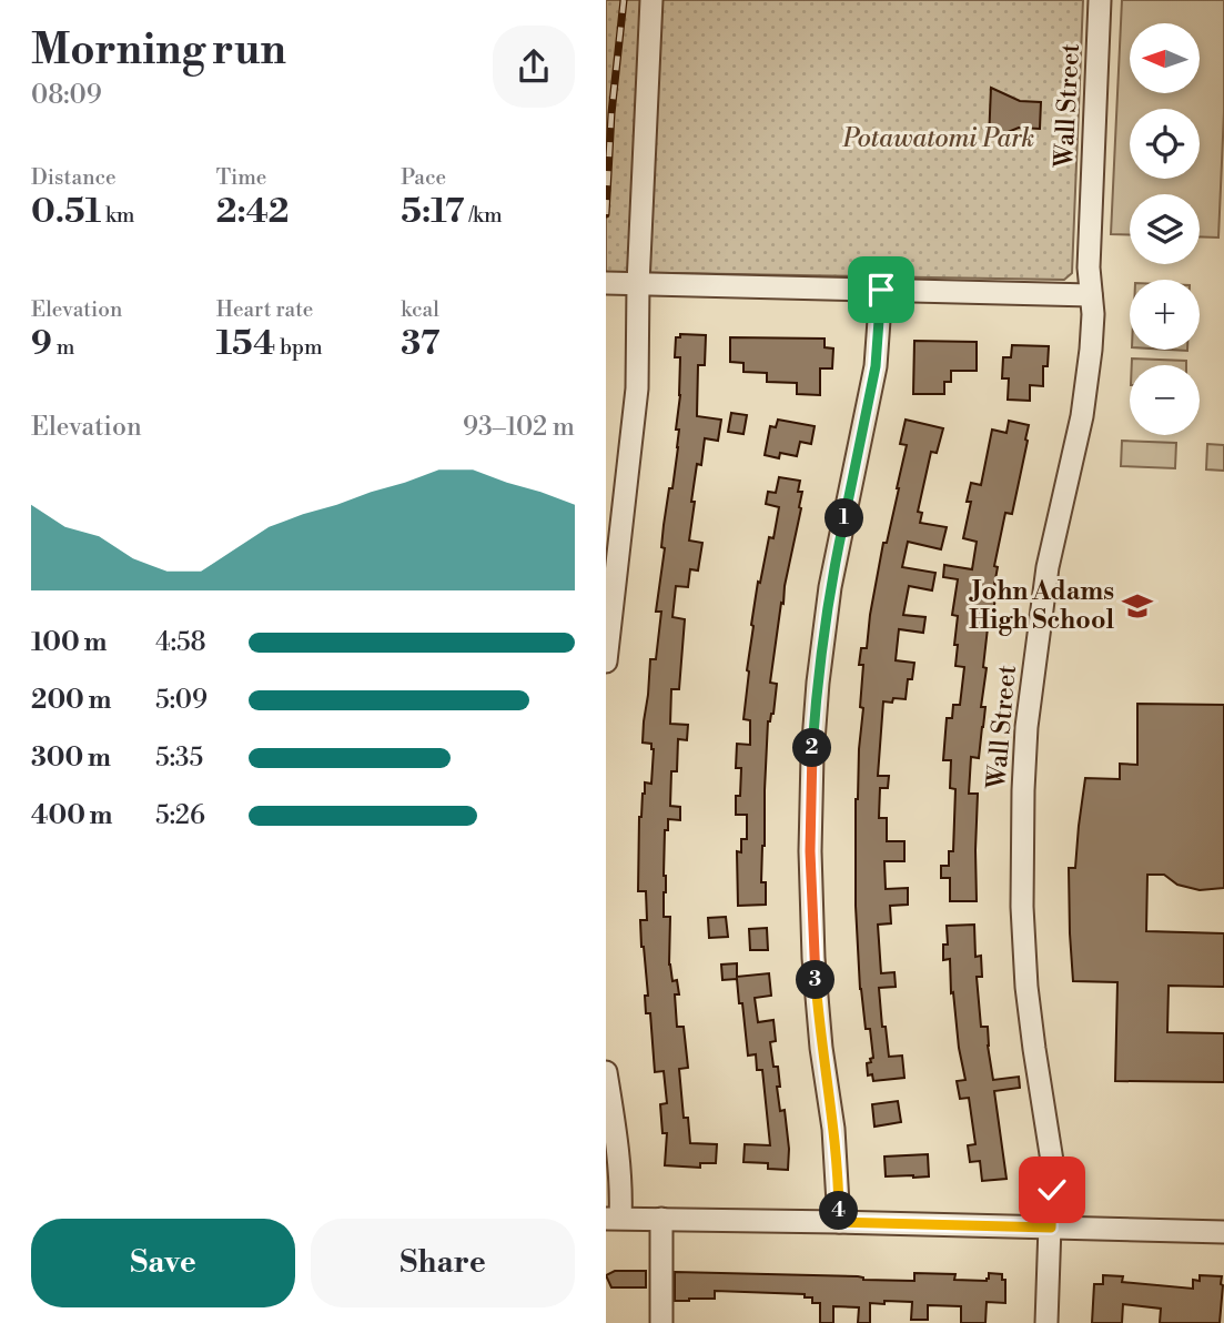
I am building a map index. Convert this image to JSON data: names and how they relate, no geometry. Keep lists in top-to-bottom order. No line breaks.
{"streets":{"street":["Wall Street"]},"parks":["Potawatomi Park"],"places":{"school or university":["John Adams High School"]},"north":"left","page":{"heading":["Morning run","08:09"],"map_buttons":["+","−"],"stats":[["Distance","0.51 km"],["Time","2:42"],["Pace","5:17 /km"],["Elevation","9 m"],["Heart rate","154 bpm"],["kcal","37"]],"chart":["Elevation","93–102 m"],"pins":["1","2","3","4"],"list":[{"name":"100 m","note":"4:58"},{"name":"200 m","note":"5:09"},{"name":"300 m","note":"5:35"},{"name":"400 m","note":"5:26"}],"buttons":["Save","Share"]}}
